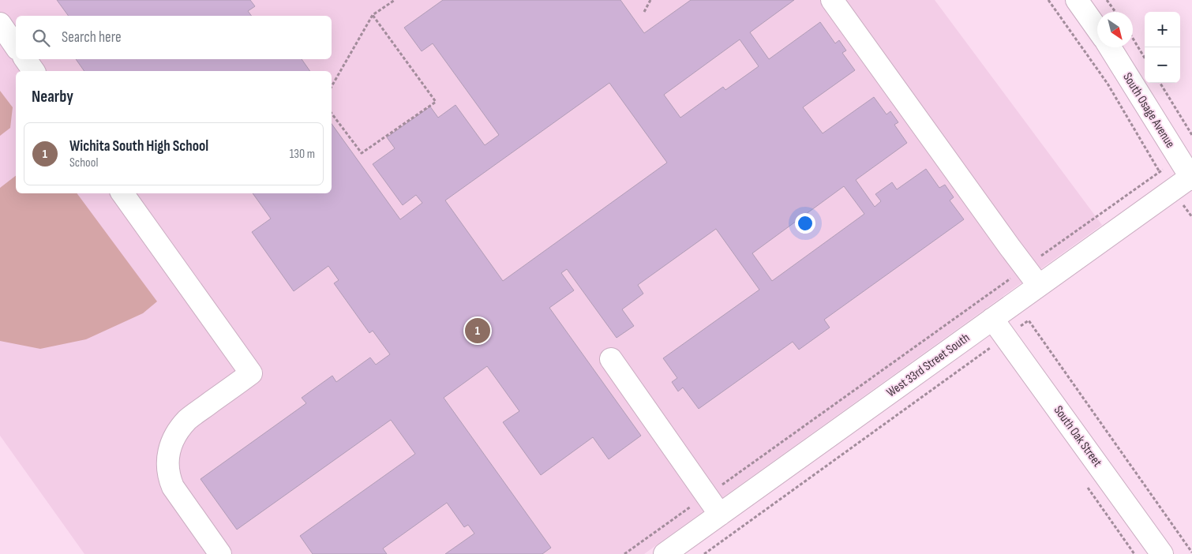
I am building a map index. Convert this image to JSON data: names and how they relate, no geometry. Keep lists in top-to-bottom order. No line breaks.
{"streets":{"street":["South Osage Avenue","West 33rd Street South","South Oak Street"]},"crossings":[["South Osage Avenue","West 33rd Street South"],["West 33rd Street South","South Oak Street"]],"north":"bottom right","page":{"map_buttons":["+","−"],"search":"Search here","heading":"Nearby","list":[{"mark":"1","name":"Wichita South High School","note":"School","value":"130 m"}],"pins":"1"}}
